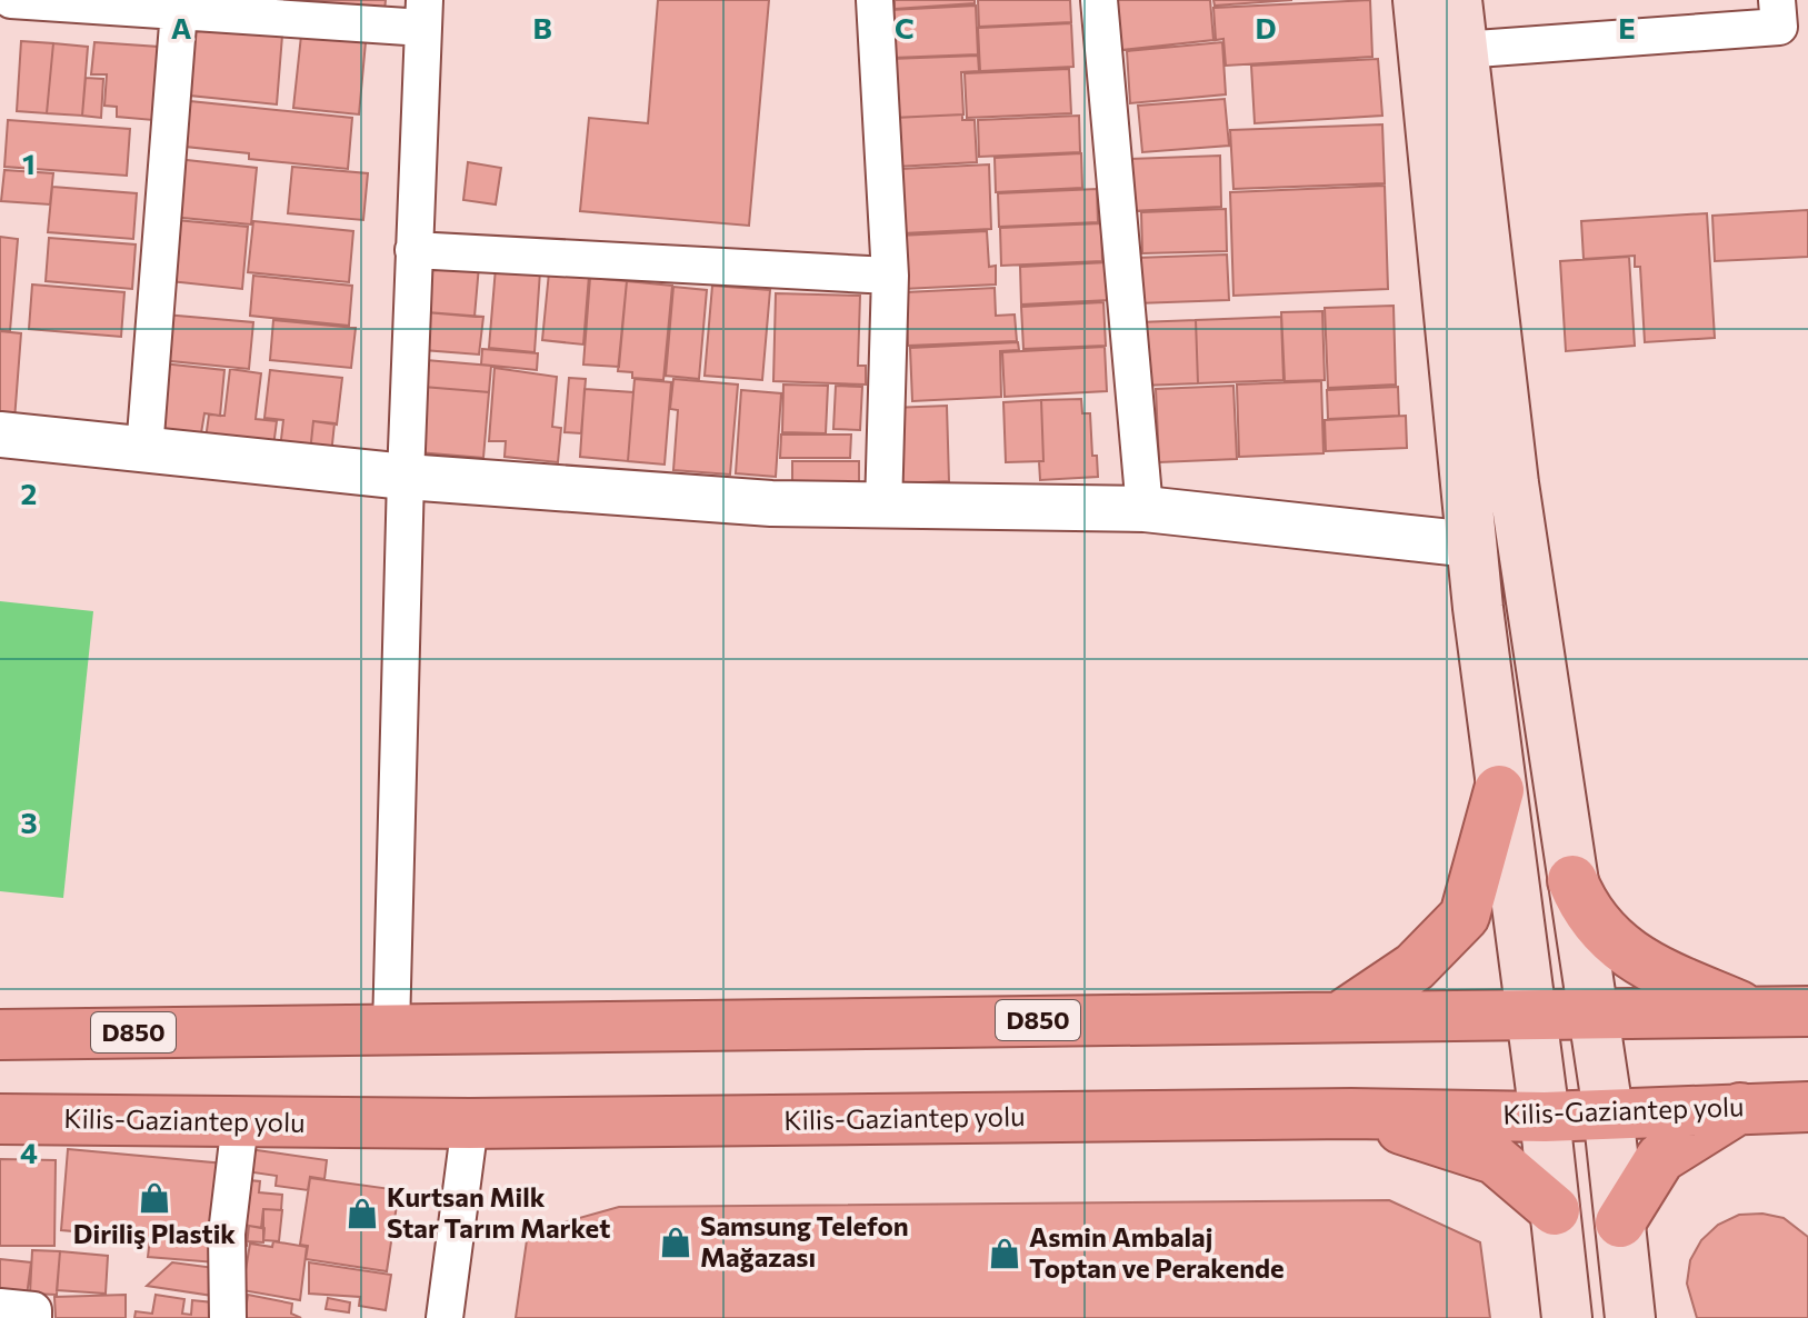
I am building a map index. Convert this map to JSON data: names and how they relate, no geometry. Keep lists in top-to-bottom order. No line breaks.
{"streets":{"highway":["D850","Kilis-Gaziantep yolu"]},"places":{"shop":["Diriliş Plastik","Kurtsan Milk Star Tarım Market","Samsung Telefon Mağazası","Asmin Ambalaj Toptan ve Perakende"]},"grid":{"columns":["A","B","C","D","E"],"rows":["1","2","3","4"]}}
